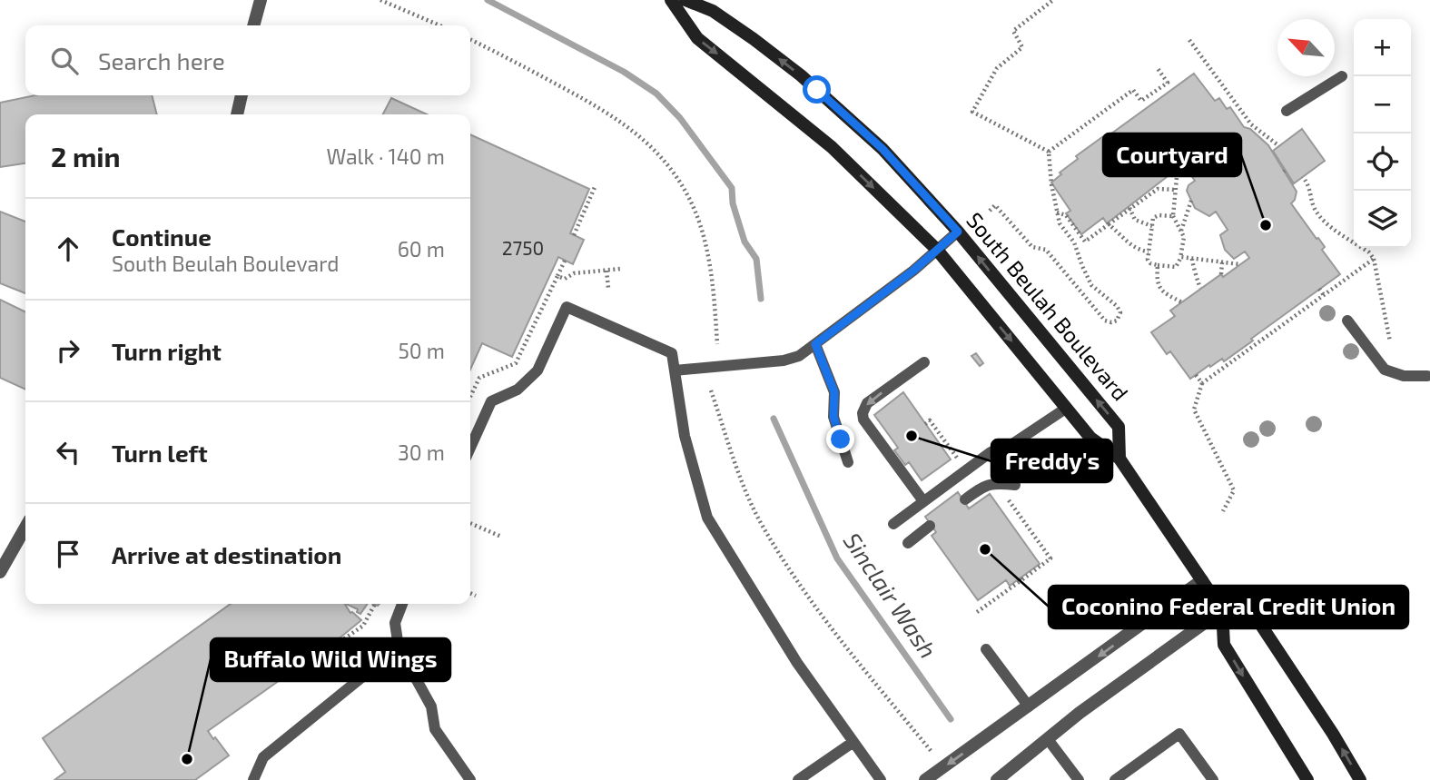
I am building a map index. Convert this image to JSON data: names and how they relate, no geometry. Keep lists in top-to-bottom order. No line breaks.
{"streets":{"main road":["South Beulah Boulevard"]},"water":["Sinclair Wash"],"places":["Courtyard","Freddy's","Coconino Federal Credit Union","Buffalo Wild Wings"],"house_numbers":["2750"],"north":"top left","page":{"map_buttons":["+","−"],"search":"Search here","heading":["2 min","Walk · 140 m"],"list":[["Continue","South Beulah Boulevard","60 m"],["Turn right","50 m"],["Turn left","30 m"],"Arrive at destination"]}}
